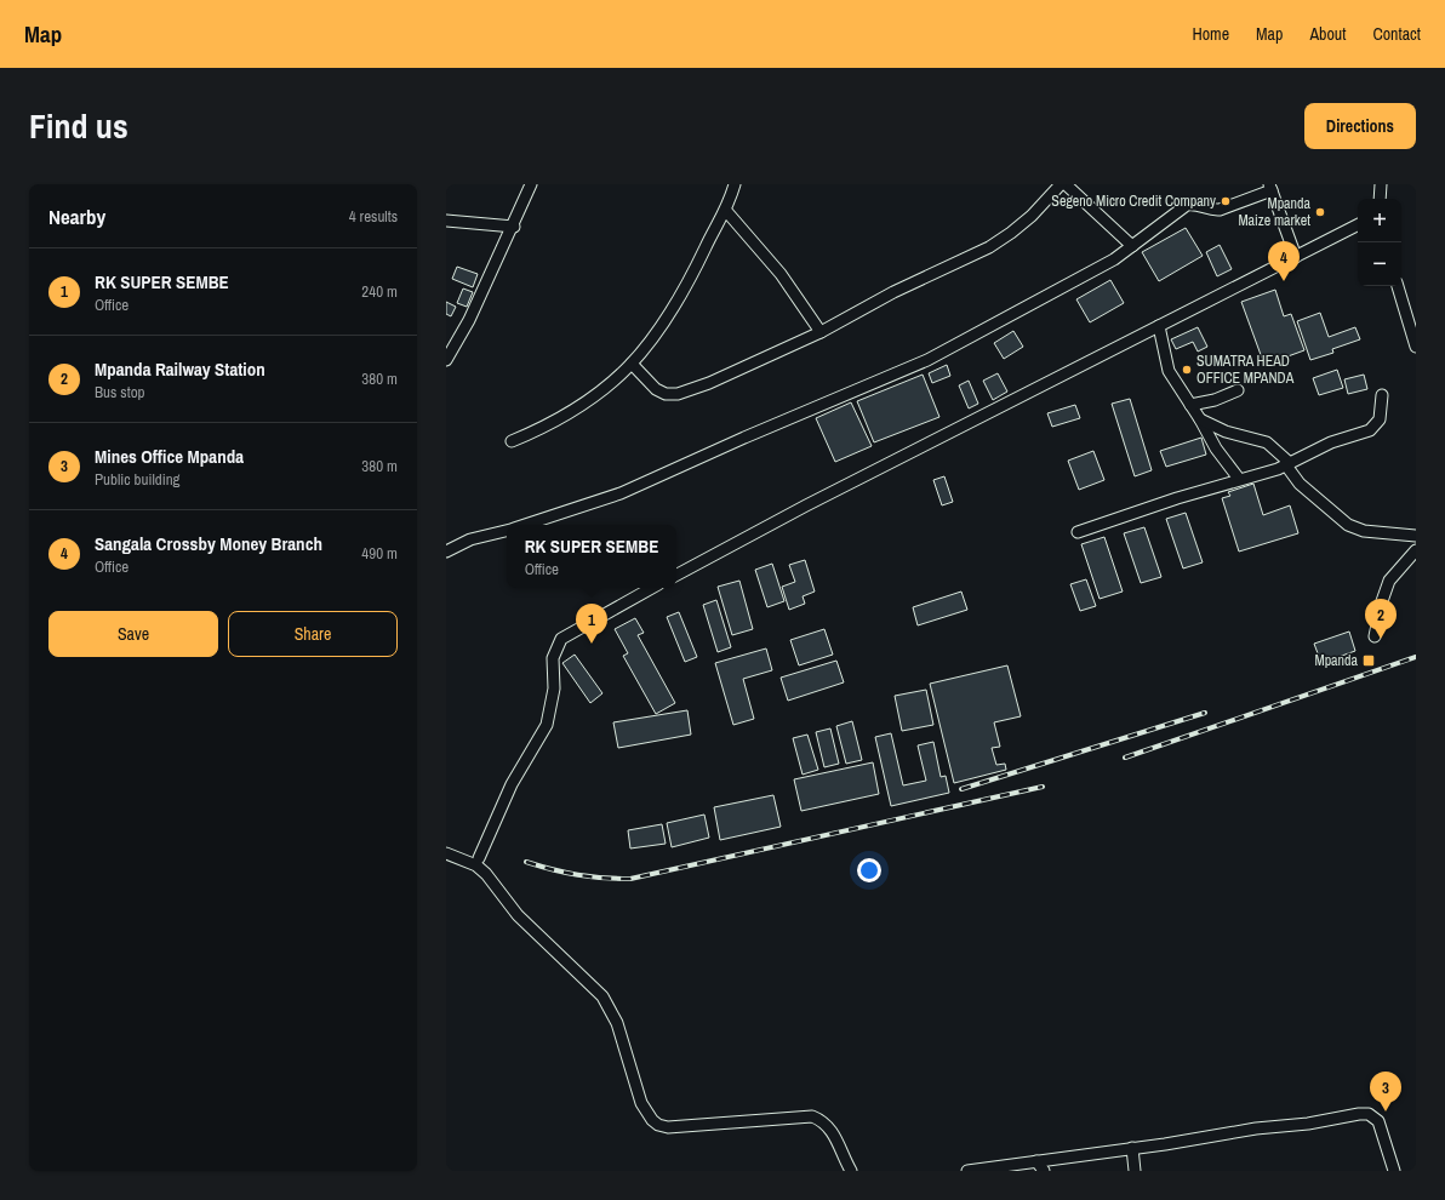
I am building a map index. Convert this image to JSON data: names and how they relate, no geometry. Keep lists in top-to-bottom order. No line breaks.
{"places":{"other":["Segeno Micro Credit Company","Mpanda Maize market","SUMATRA HEAD OFFICE MPANDA"],"transit":["Mpanda"]},"page":{"header":"Map","nav":["Home","Map","About","Contact"],"title":"Find us","buttons":["Directions",["Save","Share"]],"heading":["Nearby","4 results"],"map_buttons":["+","−"],"pins":["4","2","1","3"],"list":[{"mark":"1","name":"RK SUPER SEMBE","note":"Office","value":"240 m"},{"mark":"2","name":"Mpanda Railway Station","note":"Bus stop","value":"380 m"},{"mark":"3","name":"Mines Office Mpanda","note":"Public building","value":"380 m"},{"mark":"4","name":"Sangala Crossby Money Branch","note":"Office","value":"490 m"}],"popup":["RK SUPER SEMBE","Office"]}}
